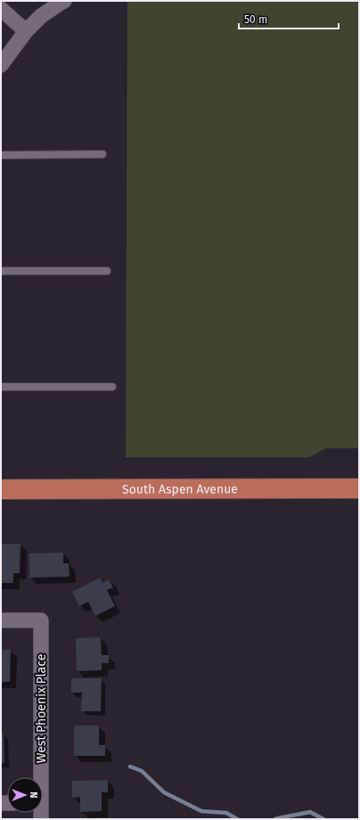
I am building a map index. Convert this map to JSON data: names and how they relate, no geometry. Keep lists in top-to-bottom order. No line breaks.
{"streets":{"main road":["South Aspen Avenue"],"street":["West Phoenix Place"]},"scale_bar":"50 m","north":"right"}
